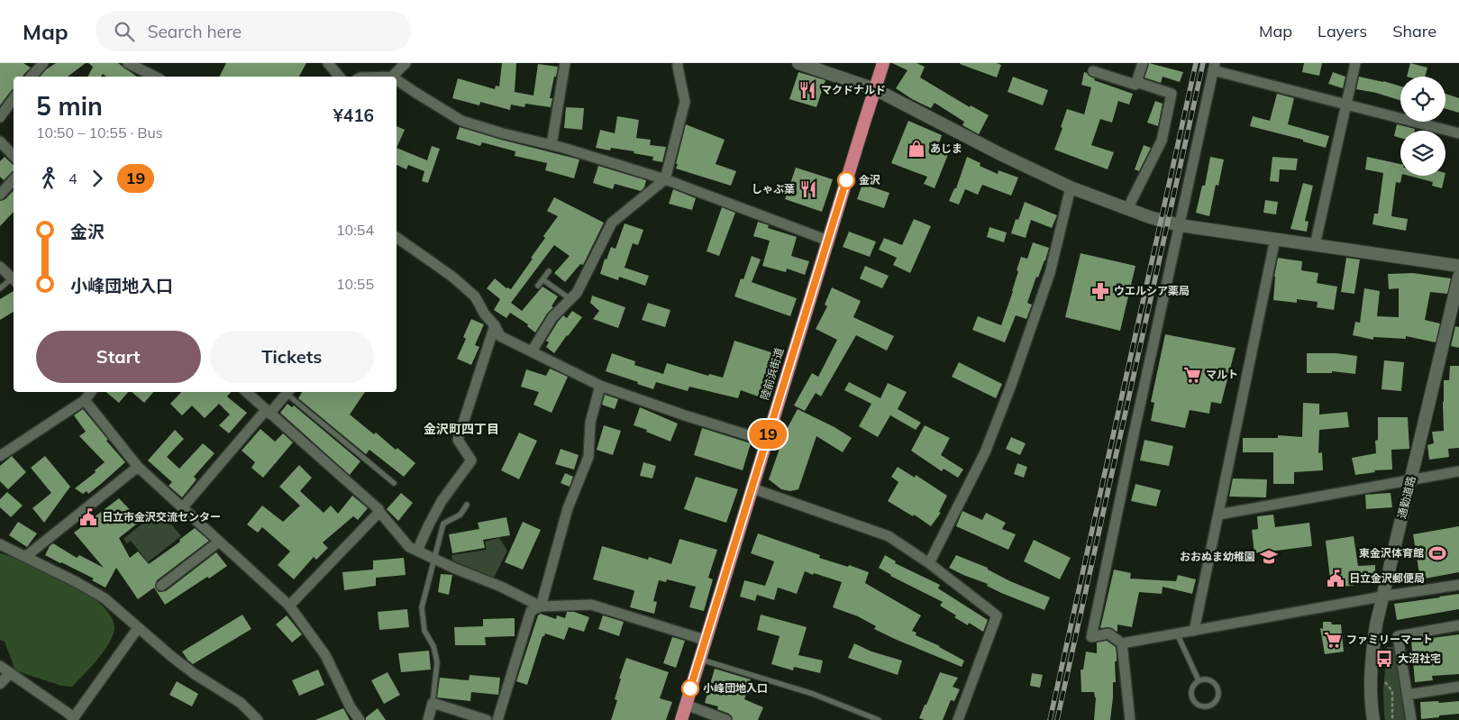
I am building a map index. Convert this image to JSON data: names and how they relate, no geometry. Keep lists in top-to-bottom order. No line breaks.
{"streets":{"highway":["陸前浜街道"],"street":["通勤道路"]},"districts":["金沢町四丁目"],"places":{"restaurant":["マクドナルド","しゃぶ葉"],"shop":["あじま"],"other":["金沢","小峰団地入口"],"pharmacy":["ウエルシア薬局"],"supermarket":["マルト","ファミリーマート"],"public building":["日立市金沢交流センター","日立金沢郵便局"],"sports":["東金沢体育館"],"school or university":["おおぬま幼稚園"],"bus stop":["大沼社宅"]},"lines":["bus line 19"],"page":{"header":"Map","search":"Search here","nav":["Map","Layers","Share"],"on_map":"19","heading":["5 min","10:50 – 10:55 · Bus","¥416"],"legs":["4","19"],"list":[{"name":"金沢","value":"10:54"},{"name":"小峰団地入口","value":"10:55"}],"buttons":["Start","Tickets"]}}
